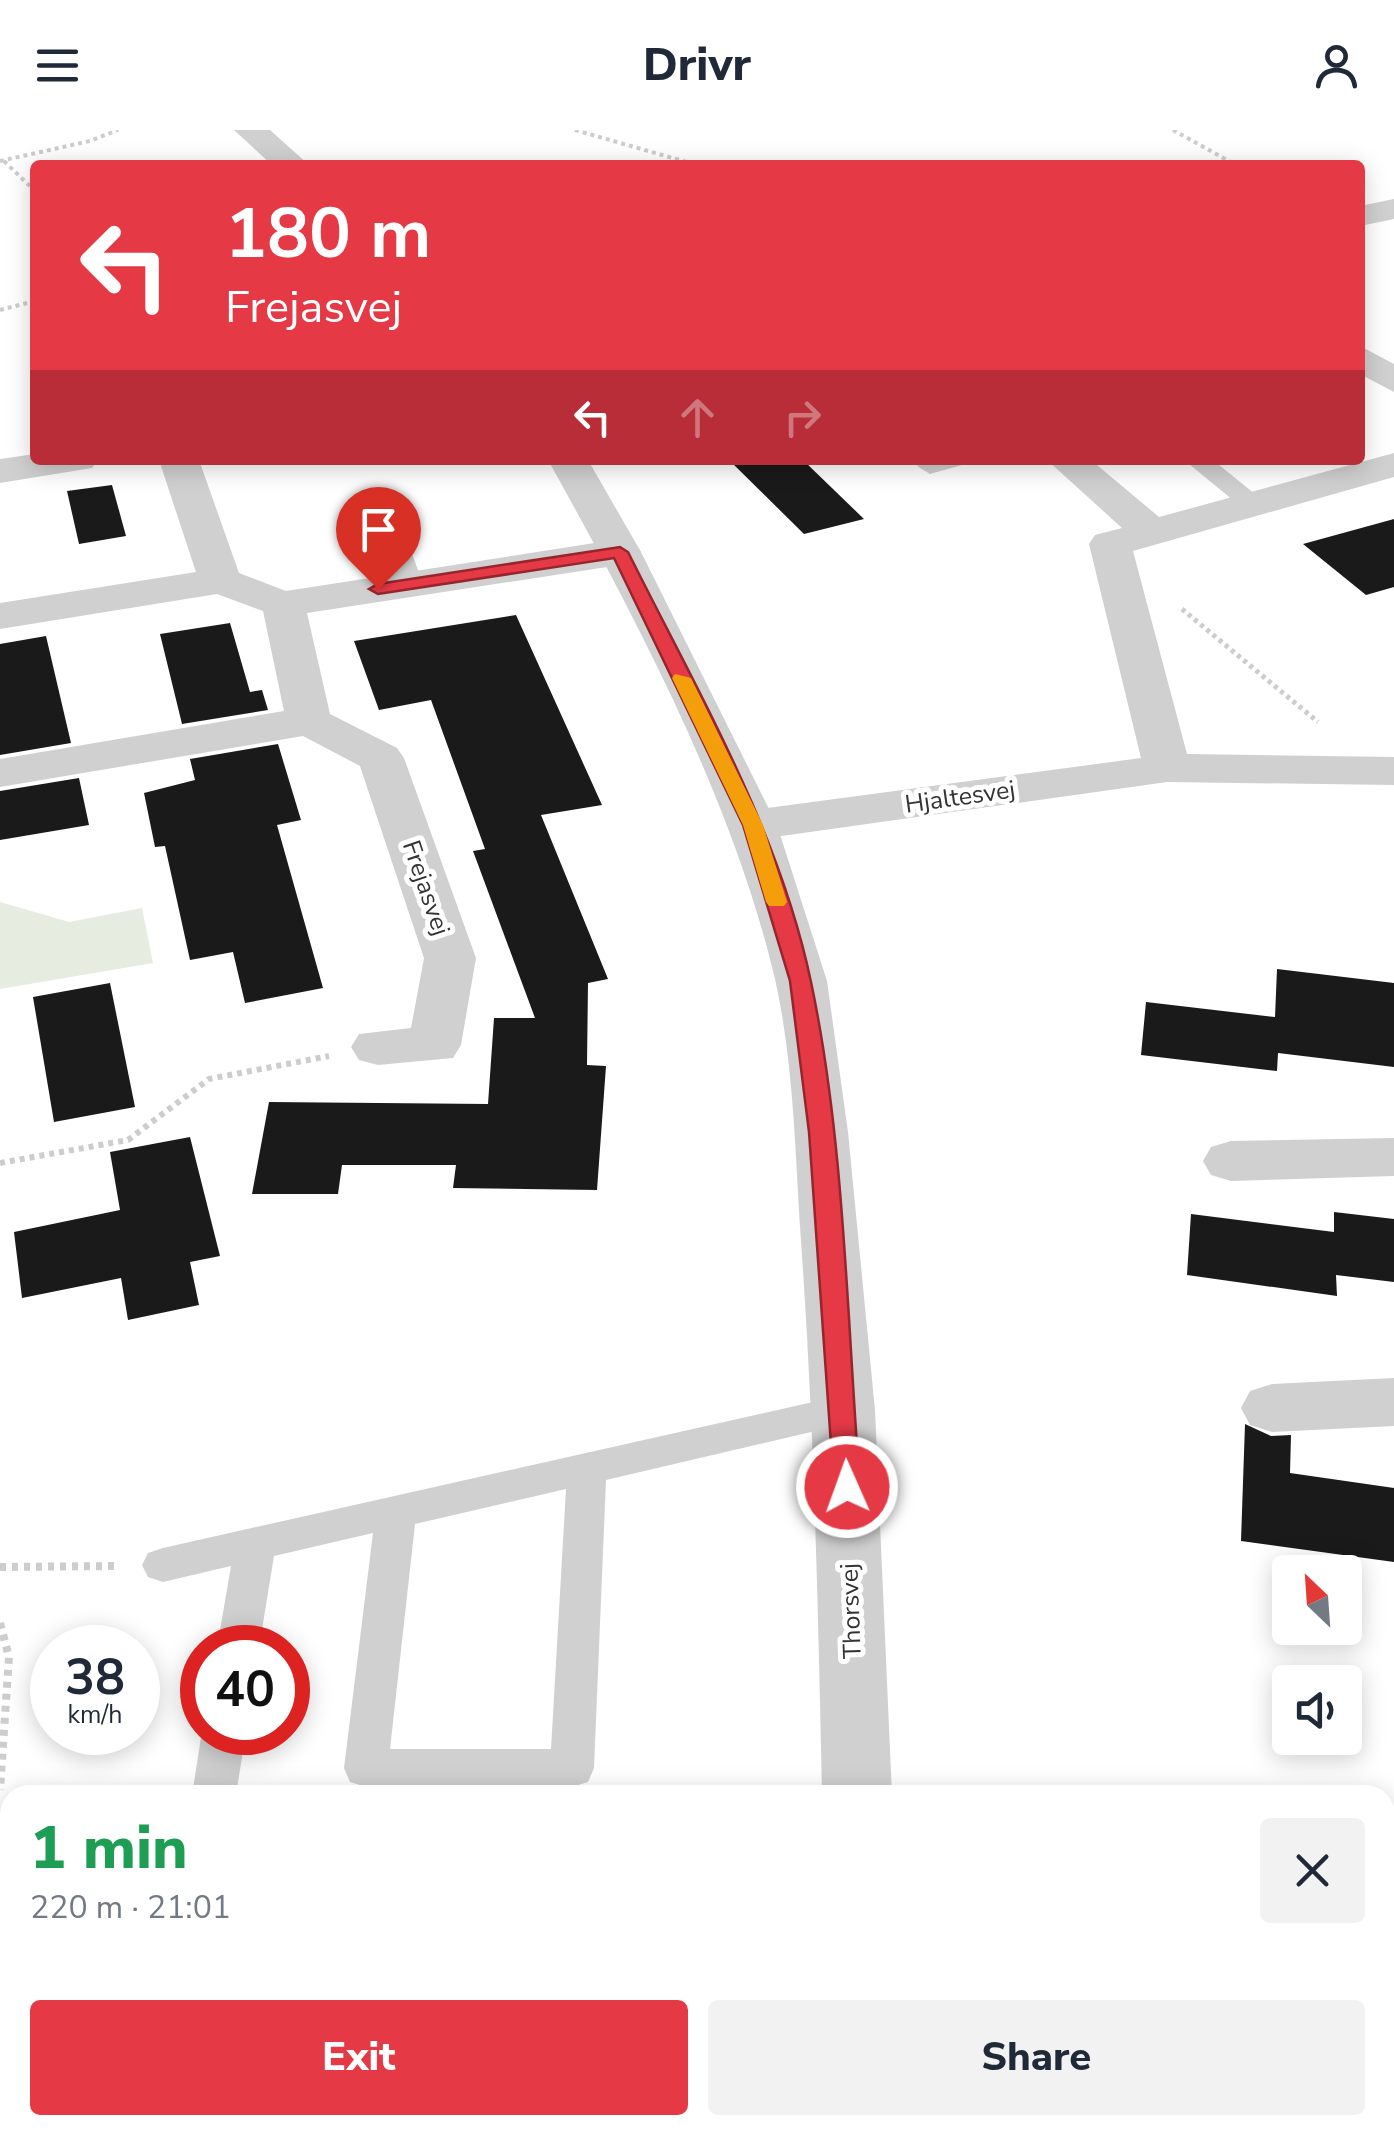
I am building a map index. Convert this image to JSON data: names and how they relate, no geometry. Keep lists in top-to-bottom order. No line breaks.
{"streets":{"street":["Hjaltesvej","Frejasvej","Thorsvej"]},"crossings":[["Hjaltesvej","Thorsvej"]],"north":"top left","page":{"header":"Drivr","turn":["180 m","Frejasvej"],"speed":"38 km/h","limit":"40","heading":["1 min","220 m · 21:01"],"buttons":["Exit","Share"]}}
